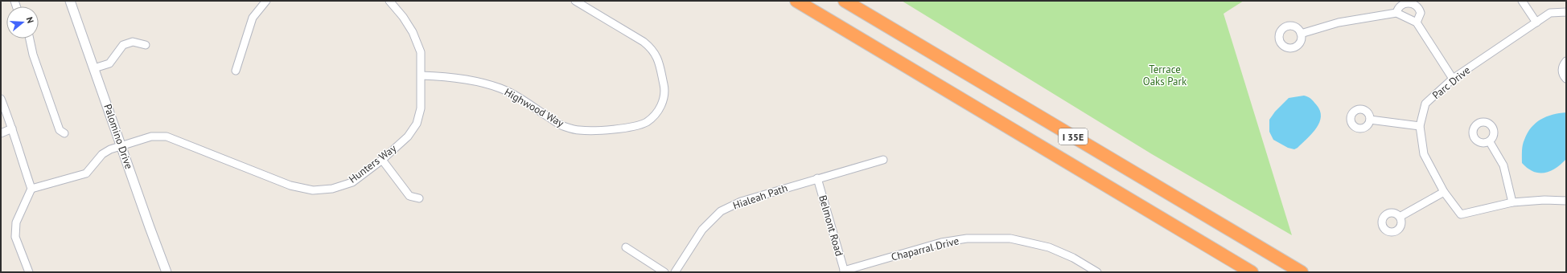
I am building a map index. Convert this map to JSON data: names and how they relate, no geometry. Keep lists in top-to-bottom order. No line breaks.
{"streets":{"highway":["I 35E"],"street":["Parc Drive","Highwood Way","Palomino Drive","Hunters Way","Hialeah Path","Belmont Road","Chaparral Drive"]},"crossings":[["Highwood Way","Hunters Way"],["Palomino Drive","Hunters Way"],["Hialeah Path","Belmont Road"],["Belmont Road","Chaparral Drive"]],"parks":["Terrace Oaks Park"],"north":"right"}
